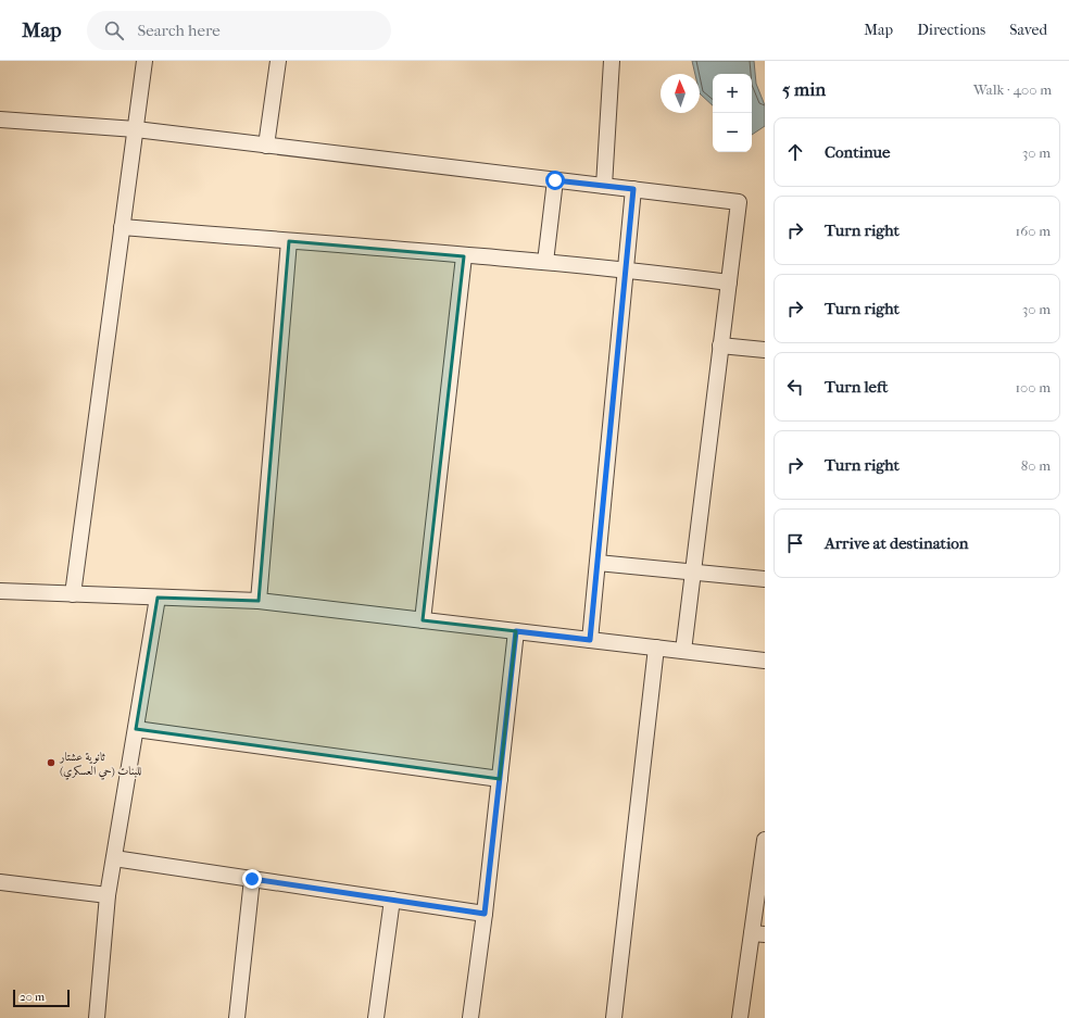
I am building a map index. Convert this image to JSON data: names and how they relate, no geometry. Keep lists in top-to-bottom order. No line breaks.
{"places":["ثانوية عشتار للبنات (حي العسكري)"],"scale_bar":"20 m","north":"top","page":{"header":"Map","search":"Search here","nav":["Map","Directions","Saved"],"heading":["5 min","Walk · 400 m"],"map_buttons":["+","−"],"list":[["Continue","30 m"],["Turn right","160 m"],["Turn right","30 m"],["Turn left","100 m"],["Turn right","80 m"],"Arrive at destination"],"scale":"20 m"}}
